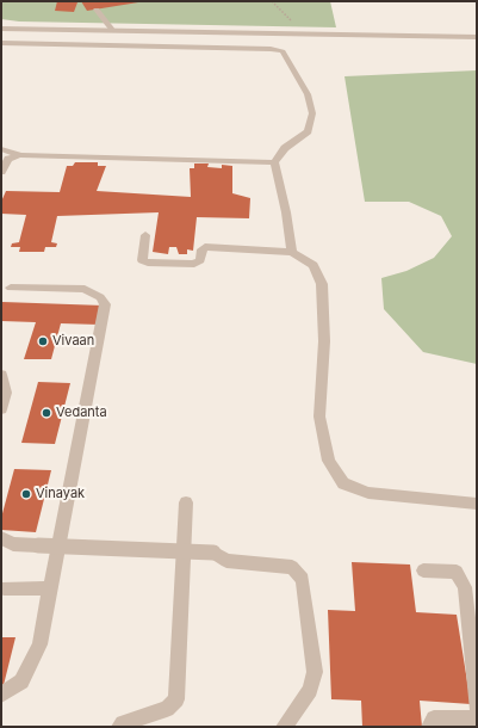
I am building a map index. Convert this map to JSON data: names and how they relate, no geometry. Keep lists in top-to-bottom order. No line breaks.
{"places":["Vivaan","Vedanta","Vinayak"]}
